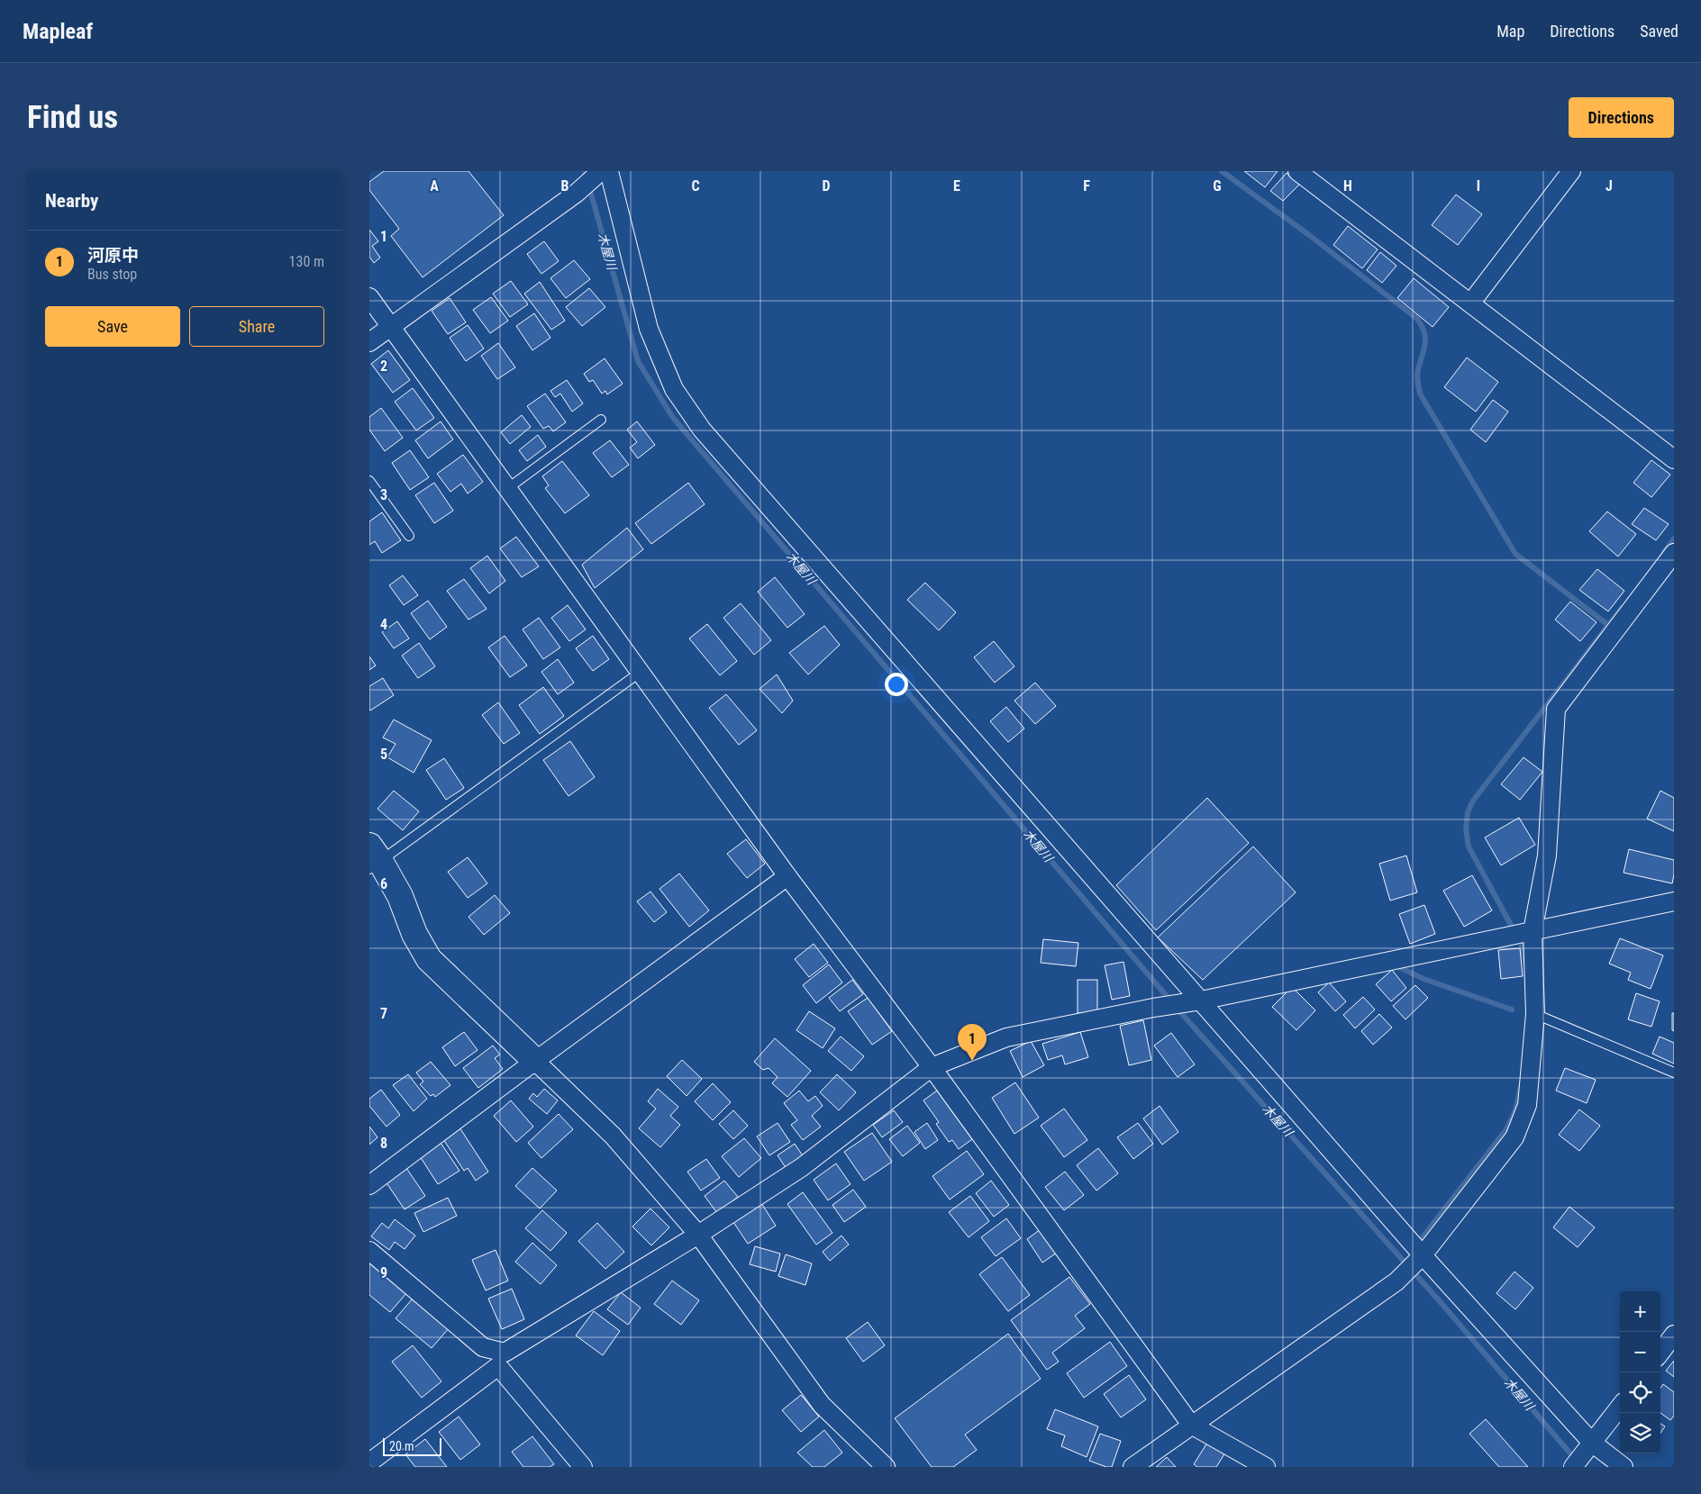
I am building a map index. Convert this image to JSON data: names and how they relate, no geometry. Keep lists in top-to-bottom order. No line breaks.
{"water":["木屋川"],"scale_bar":"20 m","page":{"header":"Mapleaf","nav":["Map","Directions","Saved"],"buttons":["Directions",["Save","Share"]],"title":"Find us","heading":"Nearby","list":[{"mark":"1","name":"河原中","note":"Bus stop","value":"130 m"}],"pins":"1","map_buttons":["+","−"],"scale":"20 m"},"grid":{"columns":["A","B","C","D","E","F","G","H","I","J"],"rows":["1","2","3","4","5","6","7","8","9"]}}
